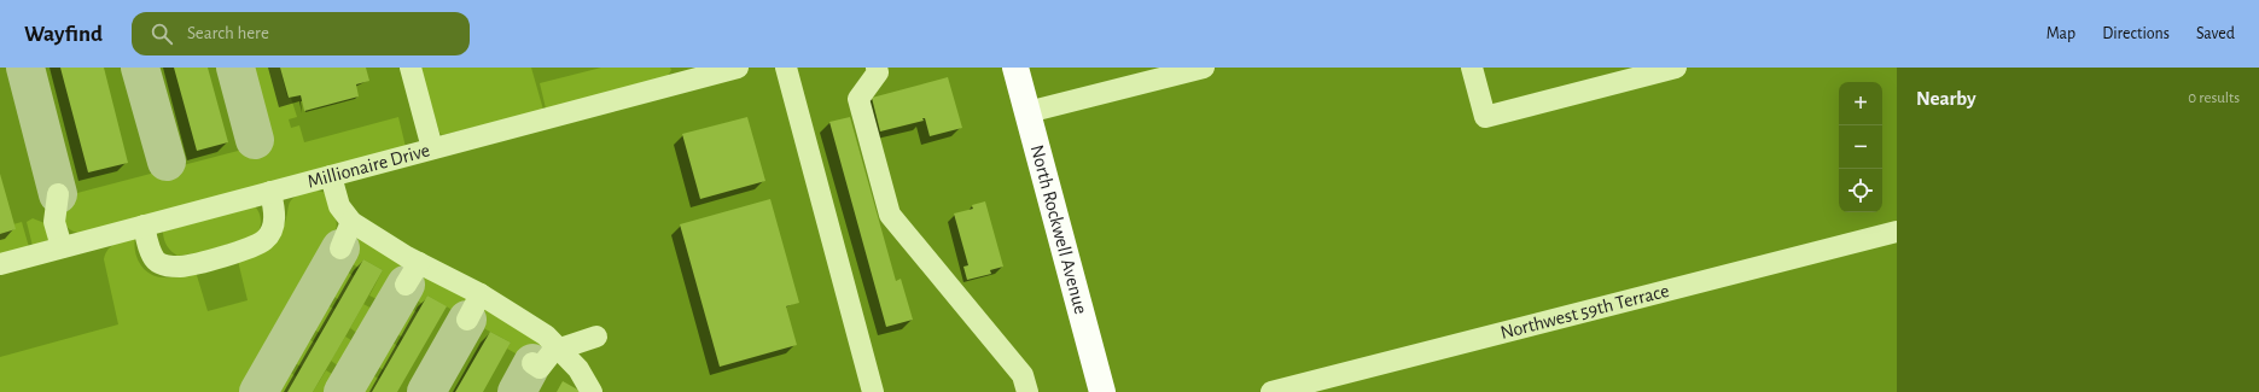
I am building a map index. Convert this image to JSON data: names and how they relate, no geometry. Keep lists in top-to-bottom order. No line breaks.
{"streets":{"main road":["North Rockwell Avenue"],"street":["Millionaire Drive","Northwest 59th Terrace"]},"page":{"header":"Wayfind","search":"Search here","nav":["Map","Directions","Saved"],"heading":["Nearby","0 results"],"map_buttons":["+","−"]}}
